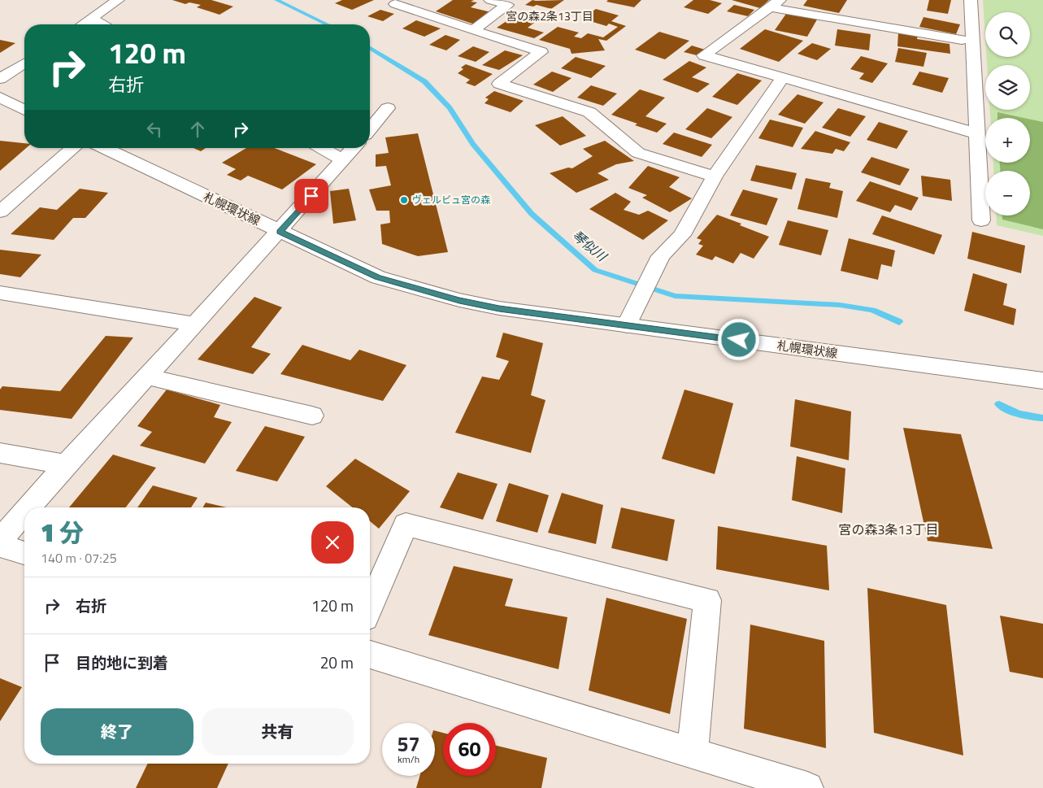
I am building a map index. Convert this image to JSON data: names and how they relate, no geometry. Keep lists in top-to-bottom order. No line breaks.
{"streets":{"street":["札幌環状線"]},"districts":["宮の森2条13丁目","宮の森3条13丁目"],"water":["琴似川"],"places":["ヴェルビュ宮の森"],"page":{"map_buttons":["+","−"],"turn":["120 m","右折"],"heading":["1 分","140 m · 07:25"],"list":[{"name":"右折","value":"120 m"},{"name":"目的地に到着","value":"20 m"}],"buttons":["終了","共有"],"speed":"57 km/h","limit":"60"}}
